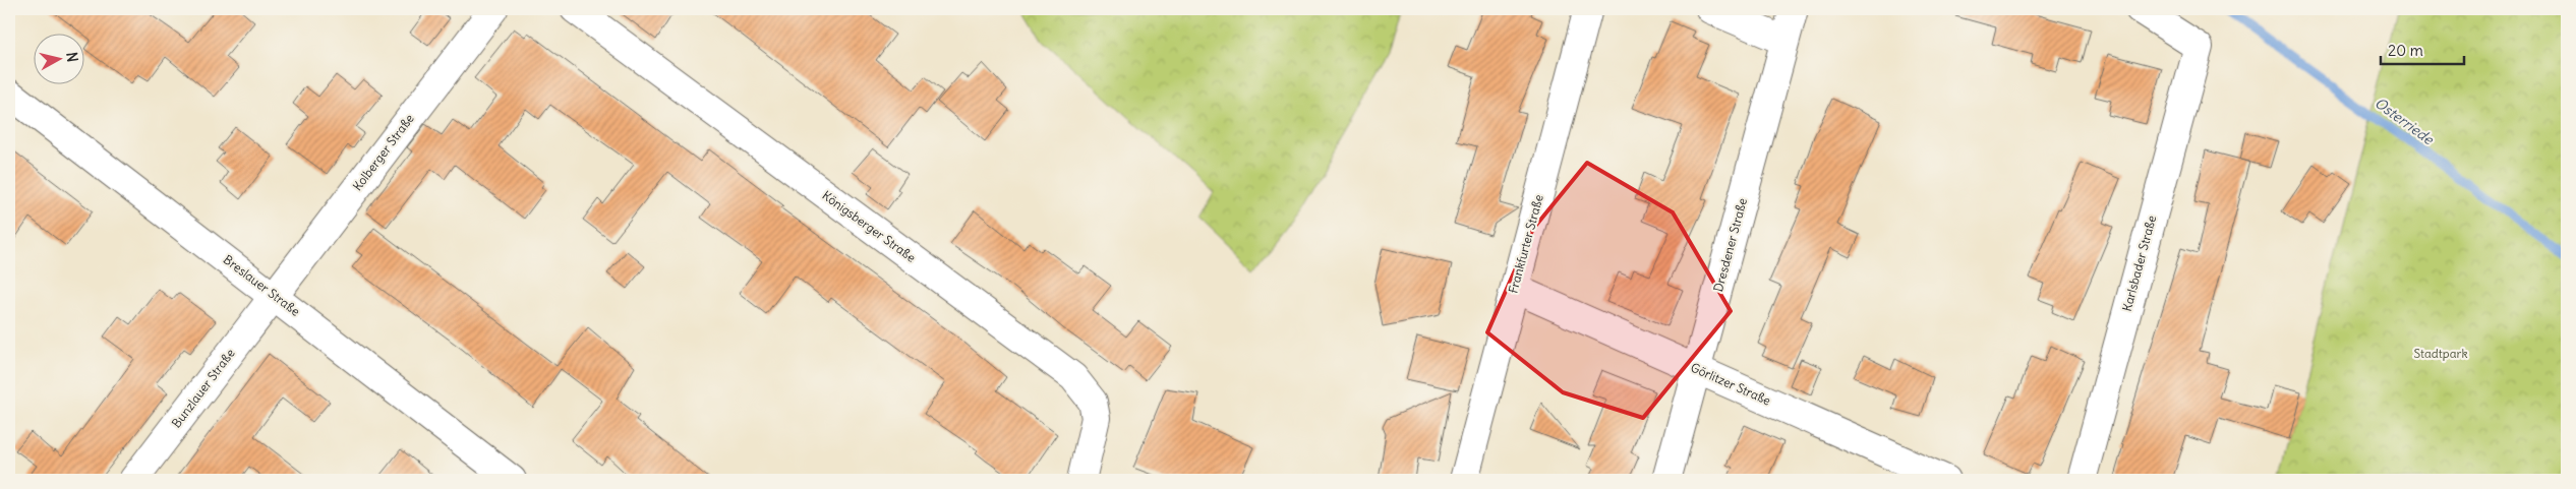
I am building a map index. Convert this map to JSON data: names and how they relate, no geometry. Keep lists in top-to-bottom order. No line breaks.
{"streets":{"street":["Kolberger Straße","Königsberger Straße","Frankfurter Straße","Dresdener Straße","Karlsbader Straße","Breslauer Straße","Görlitzer Straße","Bunzlauer Straße"]},"crossings":[["Kolberger Straße","Breslauer Straße"],["Kolberger Straße","Bunzlauer Straße"],["Frankfurter Straße","Görlitzer Straße"],["Dresdener Straße","Görlitzer Straße"],["Breslauer Straße","Bunzlauer Straße"]],"water":["Osterriede"],"parks":["Stadtpark"],"scale_bar":"20 m","north":"right"}
